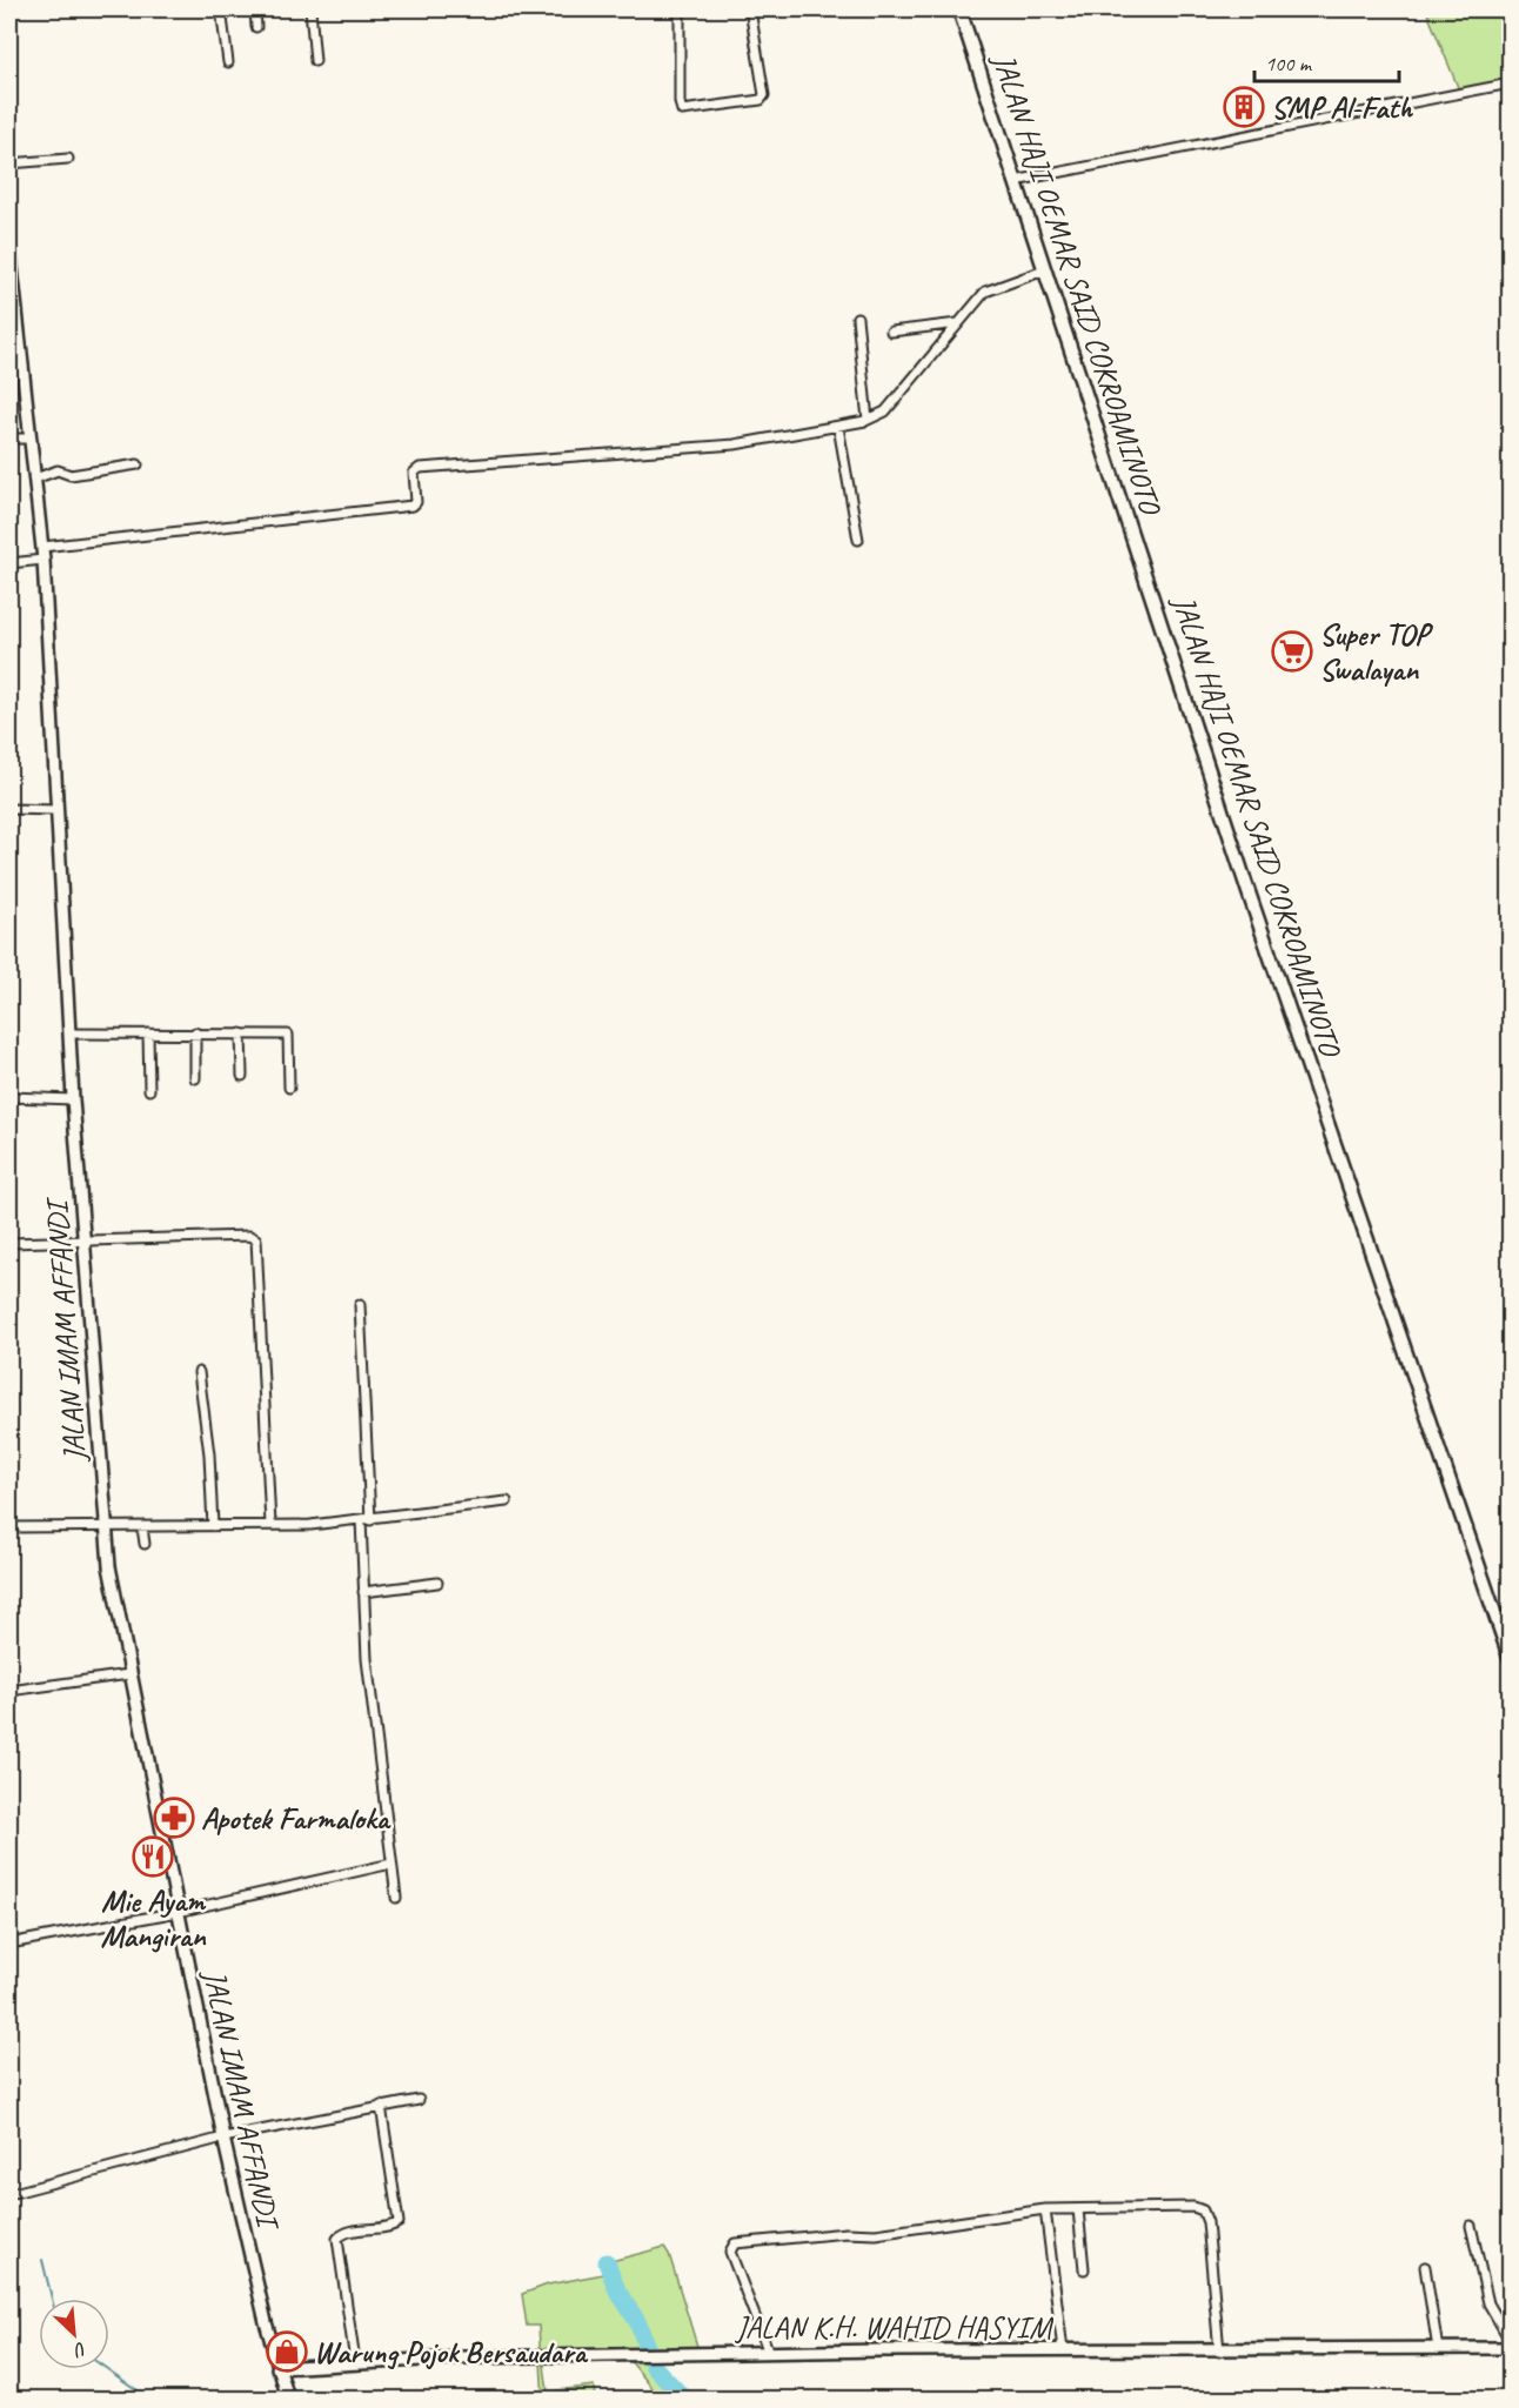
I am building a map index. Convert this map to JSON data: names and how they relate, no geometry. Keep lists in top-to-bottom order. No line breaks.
{"streets":{"main road":["JALAN HAJI OEMAR SAID COKROAMINOTO"],"street":["JALAN IMAM AFFANDI","JALAN K.H. WAHID HASYIM"]},"crossings":[["JALAN IMAM AFFANDI","JALAN K.H. WAHID HASYIM"]],"places":{"building":["SMP Al-Fath"],"supermarket":["Super TOP Swalayan"],"pharmacy":["Apotek Farmaloka"],"restaurant":["Mie Ayam Mangiran"],"shop":["Warung Pojok Bersaudara"]},"scale_bar":"100 m","north":"bottom right"}
